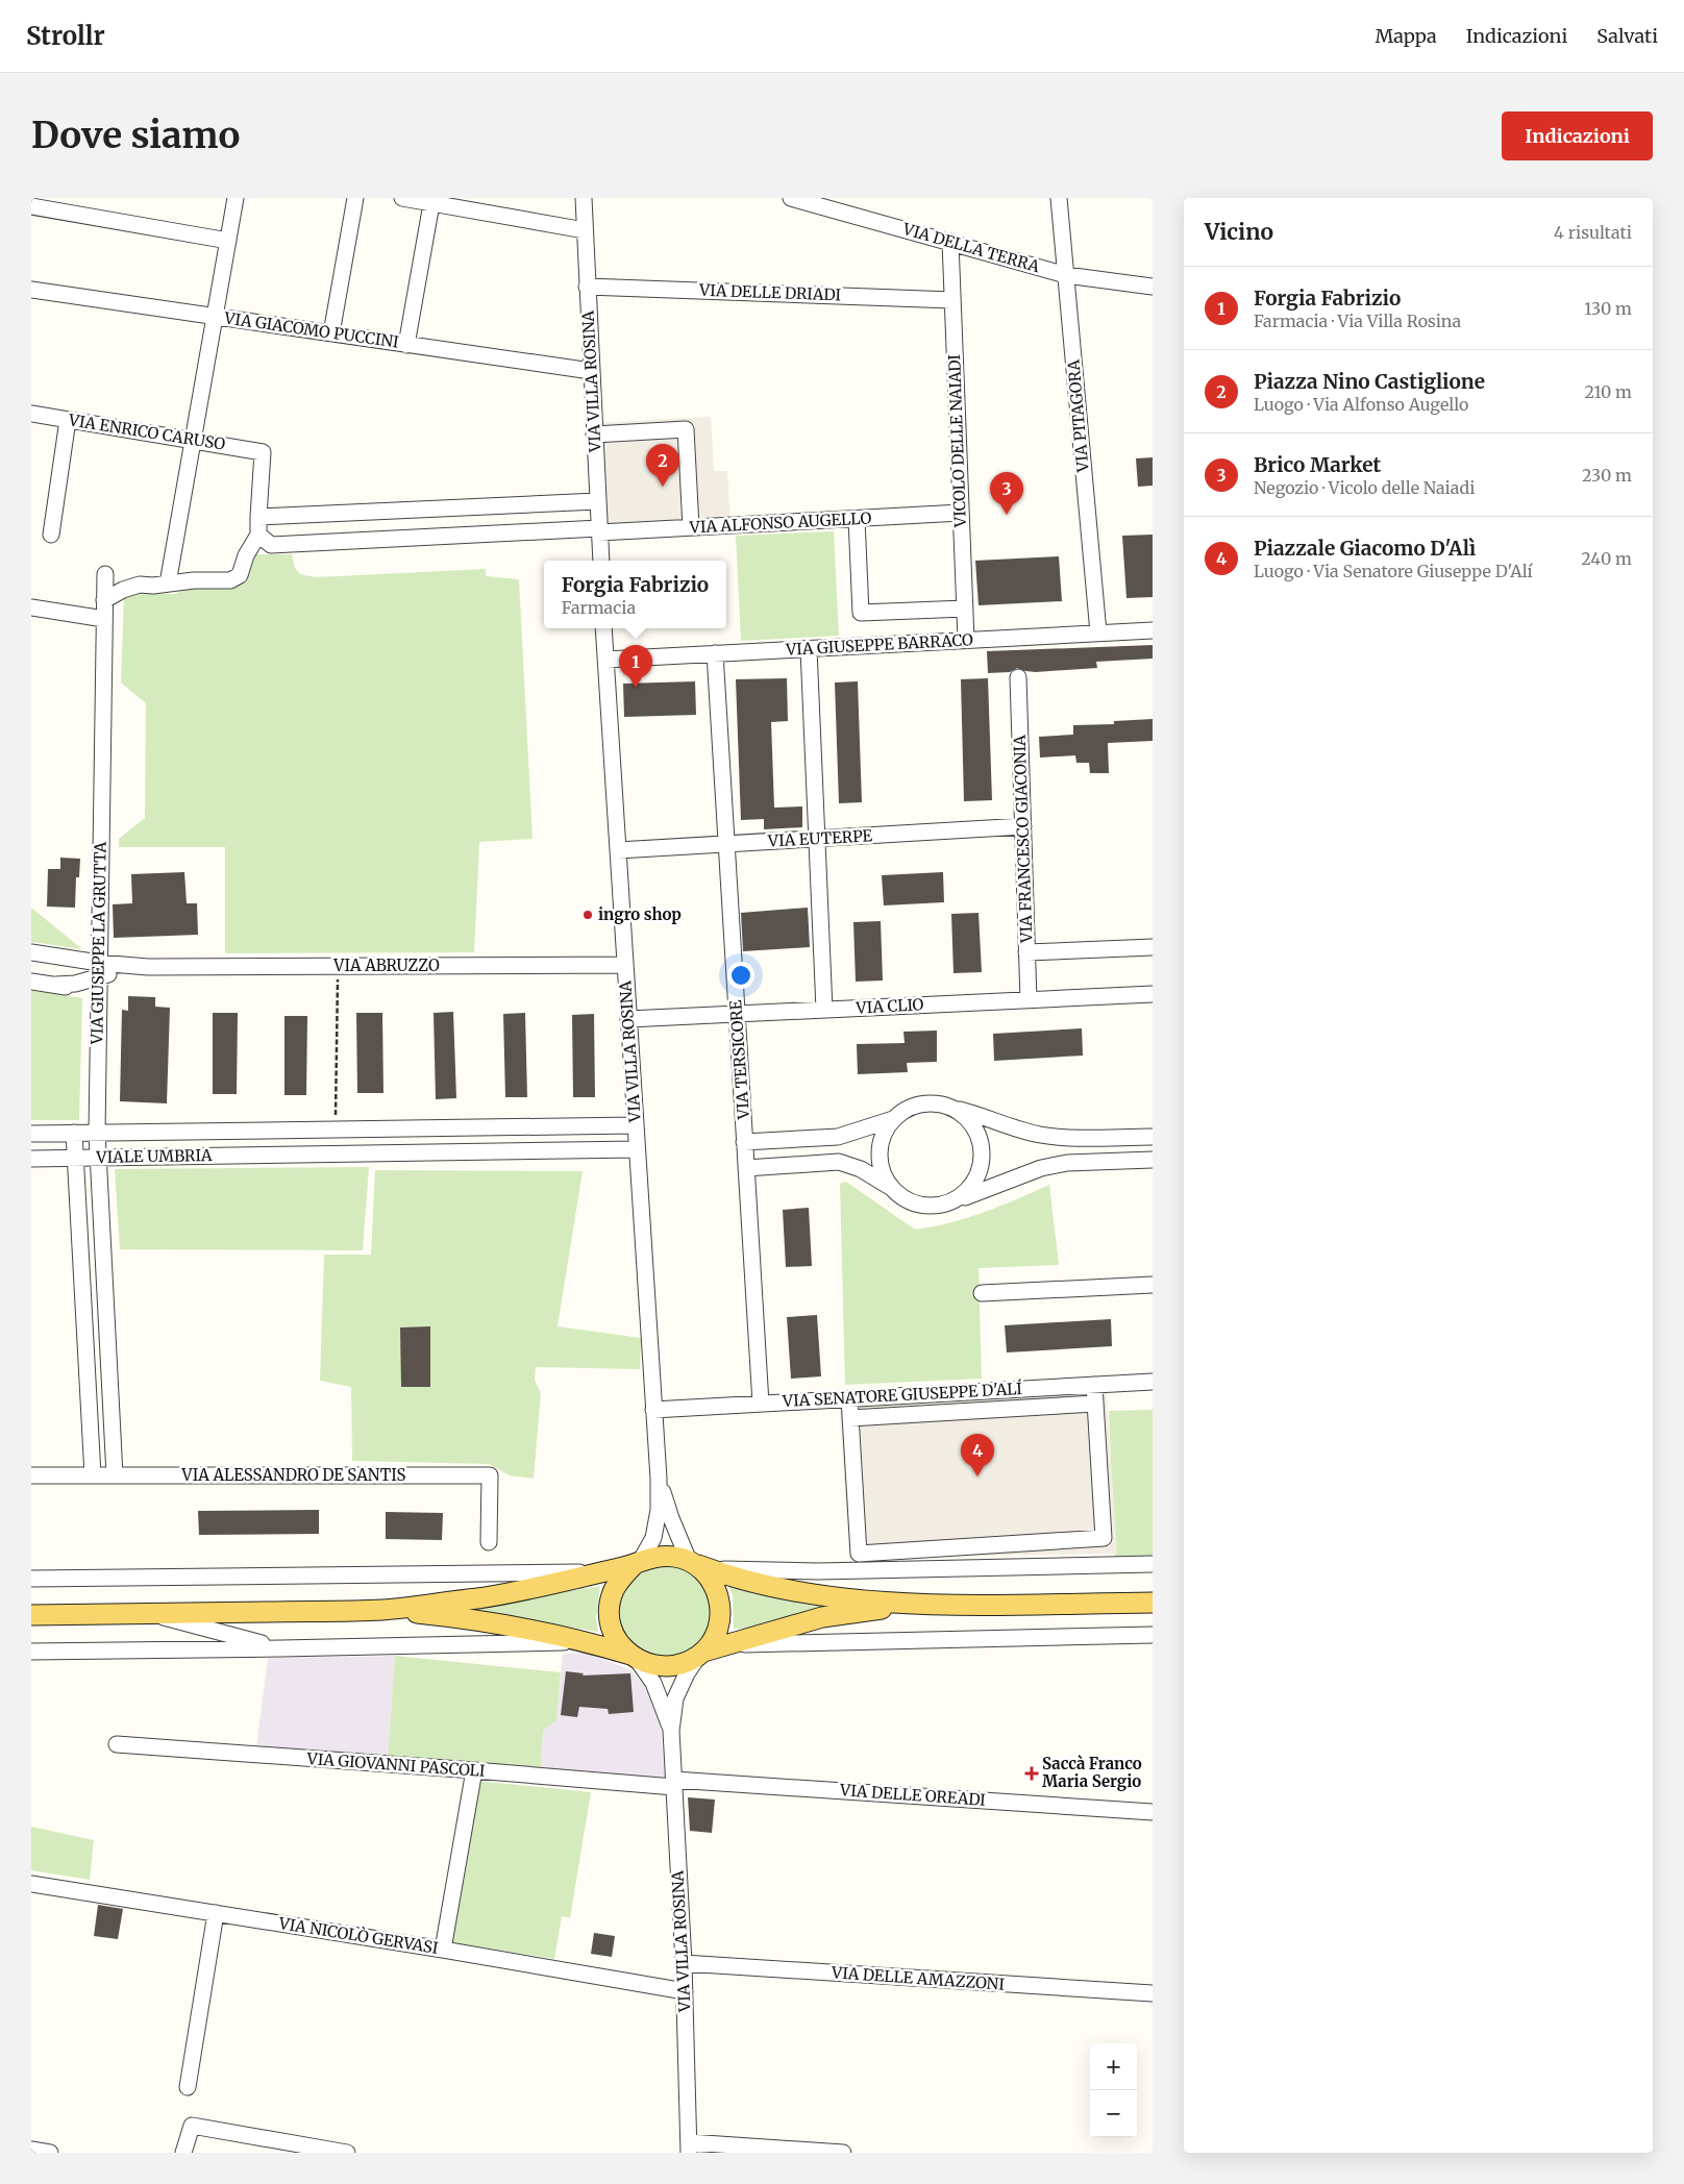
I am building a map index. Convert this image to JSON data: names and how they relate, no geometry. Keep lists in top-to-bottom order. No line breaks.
{"streets":{"street":["VIA DELLA TERRA","VIA DELLE DRIADI","VIA GIACOMO PUCCINI","VIA VILLA ROSINA","VIA PITAGORA","VIA ENRICO CARUSO","VICOLO DELLE NAIADI","VIA ALFONSO AUGELLO","VIA GIUSEPPE BARRACO","VIA EUTERPE","VIA FRANCESCO GIACONIA","VIA GIUSEPPE LA GRUTTA","VIA ABRUZZO","VIA CLIO","VIA TERSICORE","VIALE UMBRIA","VIA SENATORE GIUSEPPE D'ALÍ","VIA ALESSANDRO DE SANTIS","VIA GIOVANNI PASCOLI","VIA DELLE OREADI","VIA NICOLÒ GERVASI","VIA DELLE AMAZZONI"]},"crossings":[["VIA DELLA TERRA","VIA PITAGORA"],["VIA DELLA TERRA","VICOLO DELLE NAIADI"],["VIA DELLE DRIADI","VIA VILLA ROSINA"],["VIA DELLE DRIADI","VICOLO DELLE NAIADI"],["VIA GIACOMO PUCCINI","VIA VILLA ROSINA"],["VIA VILLA ROSINA","VIA ALFONSO AUGELLO"],["VIA VILLA ROSINA","VIA GIUSEPPE BARRACO"],["VIA VILLA ROSINA","VIA EUTERPE"],["VIA VILLA ROSINA","VIA ABRUZZO"],["VIA VILLA ROSINA","VIA CLIO"],["VIA VILLA ROSINA","VIALE UMBRIA"],["VIA VILLA ROSINA","VIA SENATORE GIUSEPPE D'ALÍ"],["VIA VILLA ROSINA","VIA GIOVANNI PASCOLI"],["VIA VILLA ROSINA","VIA DELLE OREADI"],["VIA VILLA ROSINA","VIA NICOLÒ GERVASI"],["VIA VILLA ROSINA","VIA DELLE AMAZZONI"],["VIA PITAGORA","VIA GIUSEPPE BARRACO"],["VICOLO DELLE NAIADI","VIA ALFONSO AUGELLO"],["VICOLO DELLE NAIADI","VIA GIUSEPPE BARRACO"],["VIA GIUSEPPE BARRACO","VIA TERSICORE"],["VIA EUTERPE","VIA FRANCESCO GIACONIA"],["VIA EUTERPE","VIA TERSICORE"],["VIA FRANCESCO GIACONIA","VIA CLIO"],["VIA GIUSEPPE LA GRUTTA","VIA ABRUZZO"],["VIA GIUSEPPE LA GRUTTA","VIALE UMBRIA"],["VIA GIUSEPPE LA GRUTTA","VIA ALESSANDRO DE SANTIS"],["VIA CLIO","VIA TERSICORE"],["VIA TERSICORE","VIA SENATORE GIUSEPPE D'ALÍ"],["VIA GIOVANNI PASCOLI","VIA DELLE OREADI"]],"places":{"other":["ingro shop"],"health":["Saccà Franco Maria Sergio"]},"page":{"header":"Strollr","nav":["Mappa","Indicazioni","Salvati"],"buttons":"Indicazioni","title":"Dove siamo","heading":["Vicino","4 risultati"],"list":[{"mark":"1","name":"Forgia Fabrizio","note":"Farmacia · Via Villa Rosina","value":"130 m"},{"mark":"2","name":"Piazza Nino Castiglione","note":"Luogo · Via Alfonso Augello","value":"210 m"},{"mark":"3","name":"Brico Market","note":"Negozio · Vicolo delle Naiadi","value":"230 m"},{"mark":"4","name":"Piazzale Giacomo D'Alì","note":"Luogo · Via Senatore Giuseppe D'Alí","value":"240 m"}],"pins":["2","3","1","4"],"popup":["Forgia Fabrizio","Farmacia"],"map_buttons":["+","−"]}}
